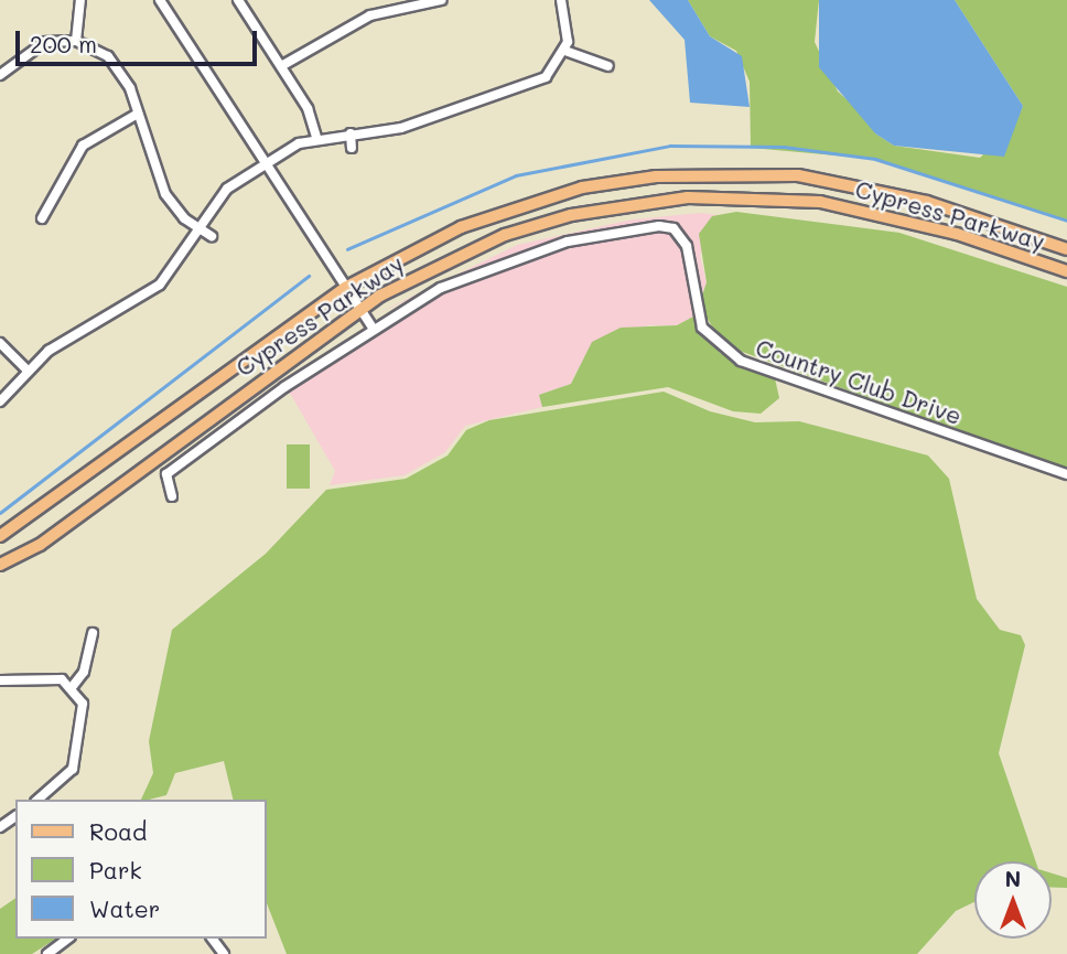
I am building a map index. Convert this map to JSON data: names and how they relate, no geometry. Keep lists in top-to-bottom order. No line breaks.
{"streets":{"main road":["Cypress Parkway"],"street":["Country Club Drive"]},"legend":["Road","Park","Water"],"scale_bar":"200 m","north":"top"}
